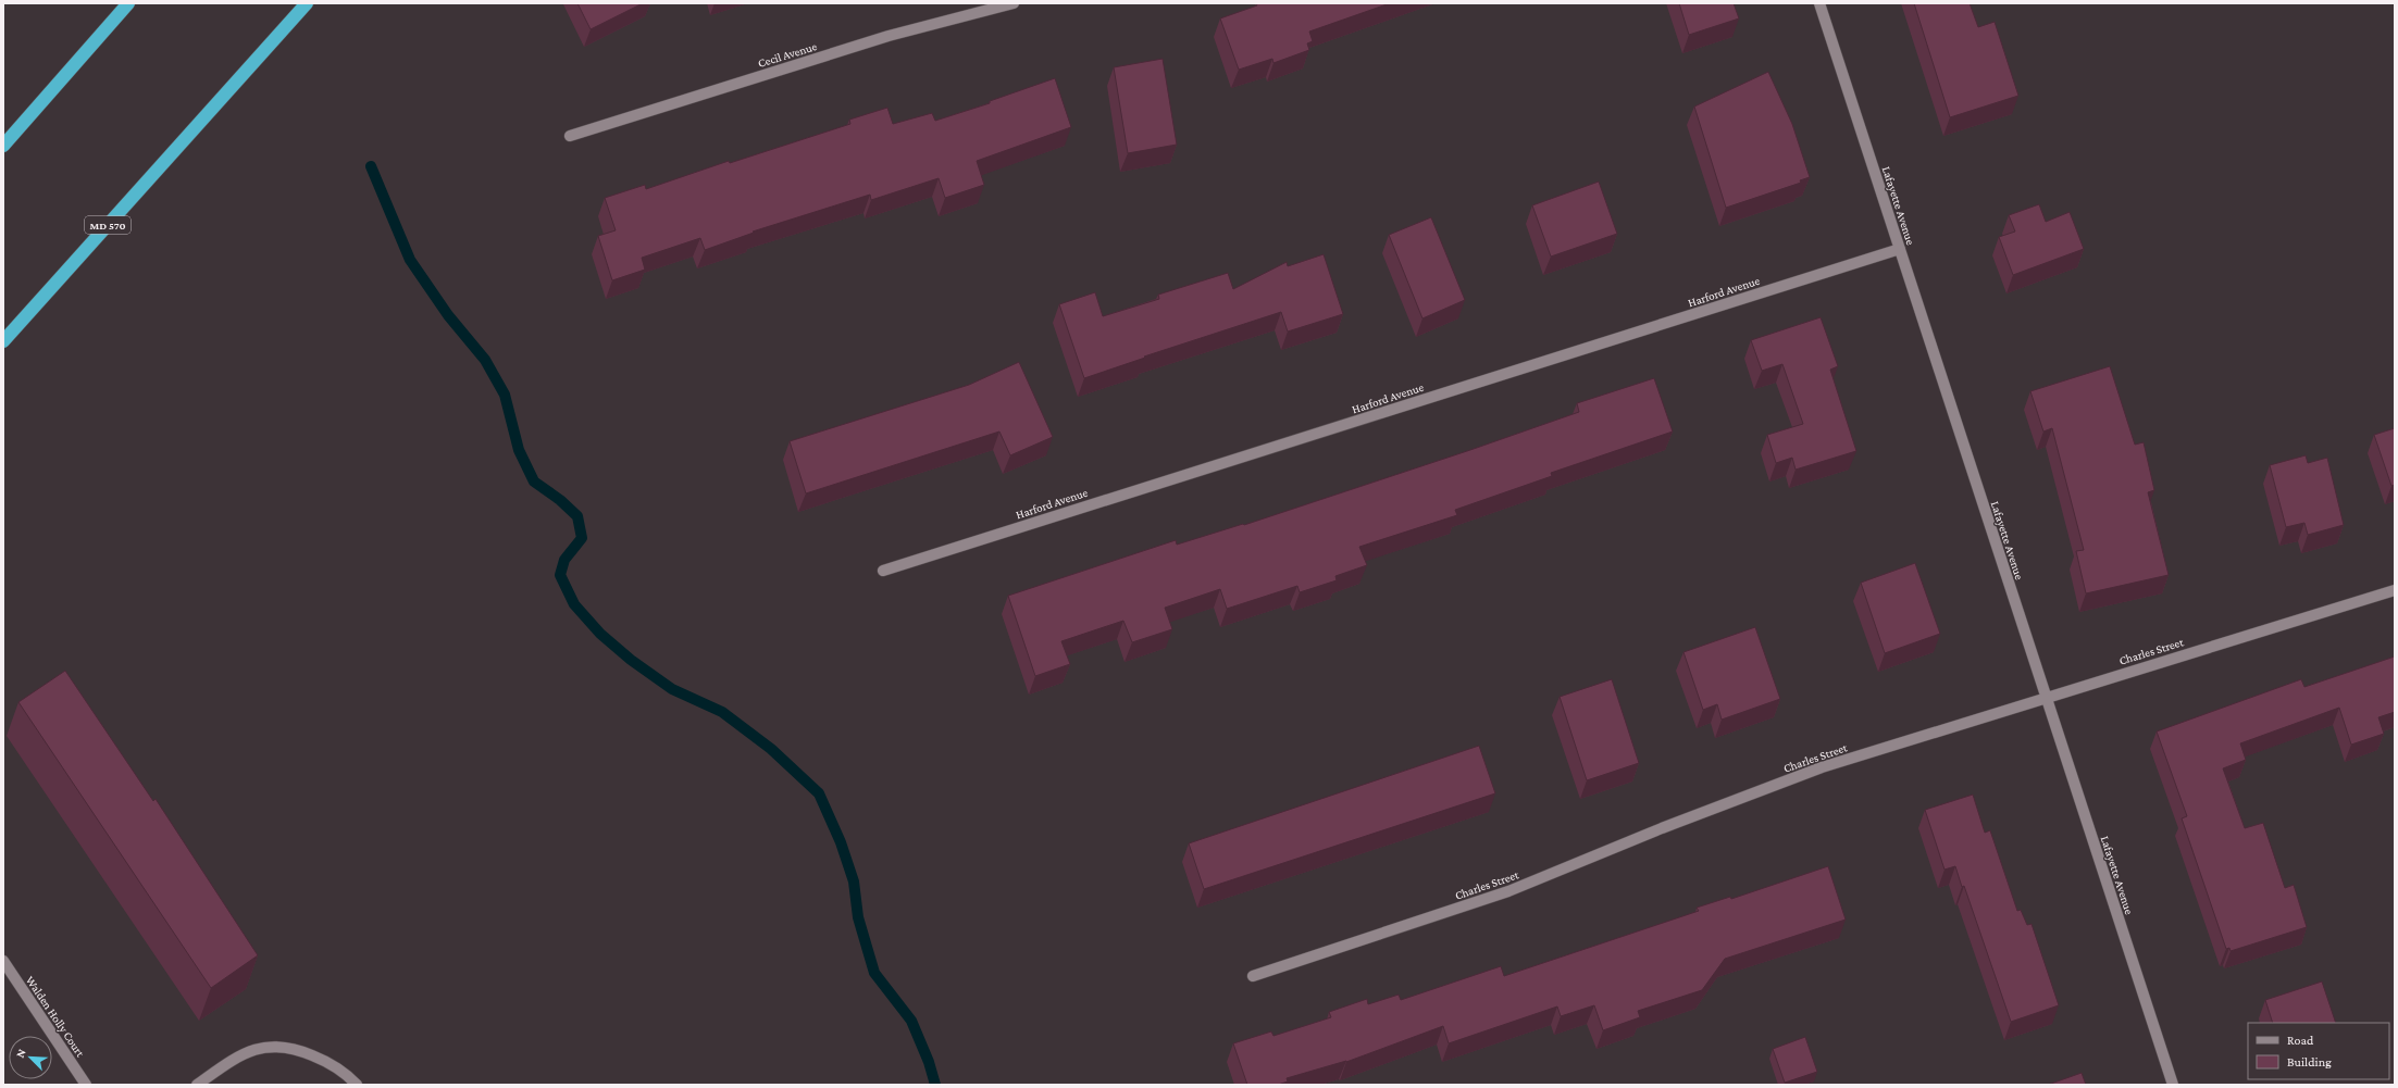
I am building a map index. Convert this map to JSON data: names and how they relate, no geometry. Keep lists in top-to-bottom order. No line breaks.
{"streets":{"highway":["MD 570"],"street":["Cecil Avenue","Lafayette Avenue","Harford Avenue","Charles Street","Walden Holly Court"]},"crossings":[["Lafayette Avenue","Harford Avenue"],["Lafayette Avenue","Charles Street"]],"legend":["Road","Building"],"north":"top left"}
